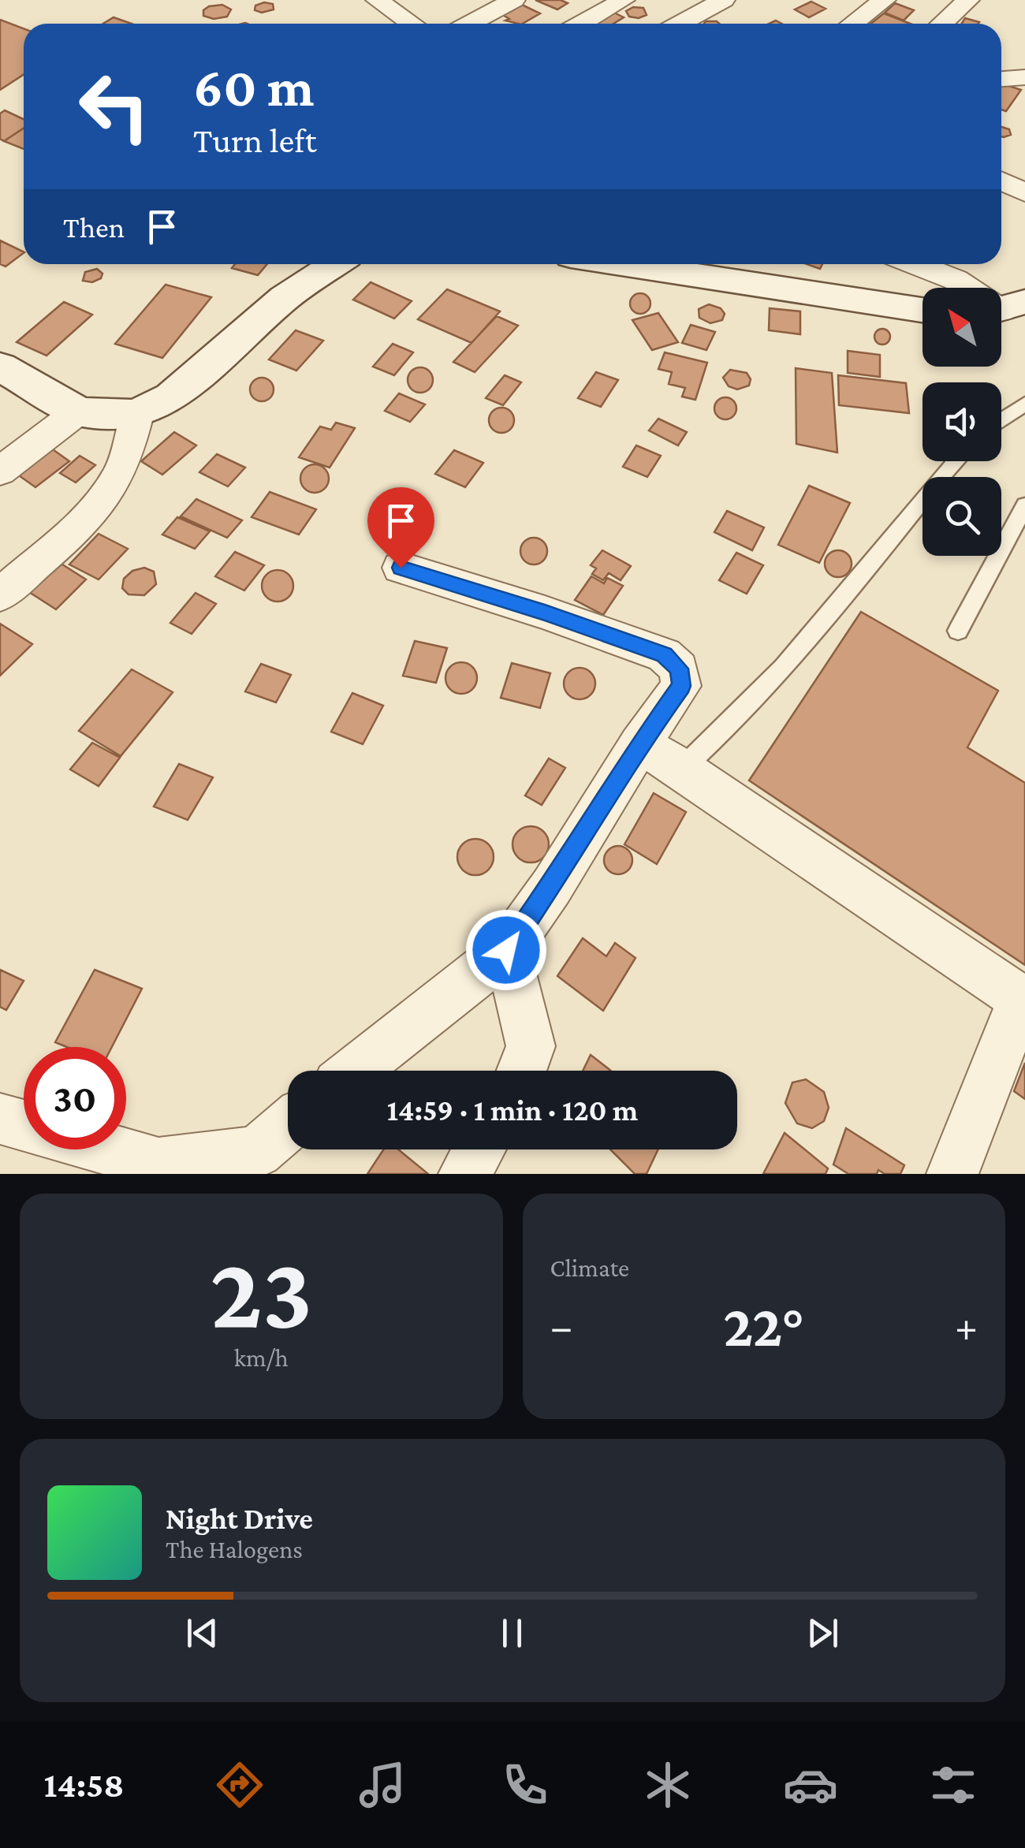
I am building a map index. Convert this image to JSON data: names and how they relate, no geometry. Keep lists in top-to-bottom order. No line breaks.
{"north":"top left","page":{"turn":["60 m","Turn left"],"then":"Then","limit":"30","trip":"14:59 · 1 min · 120 m","tile":[["23","km/h"],"Climate"],"heat":["−","22°","+"],"song":["Night Drive","The Halogens"],"tabs":"14:58"}}
